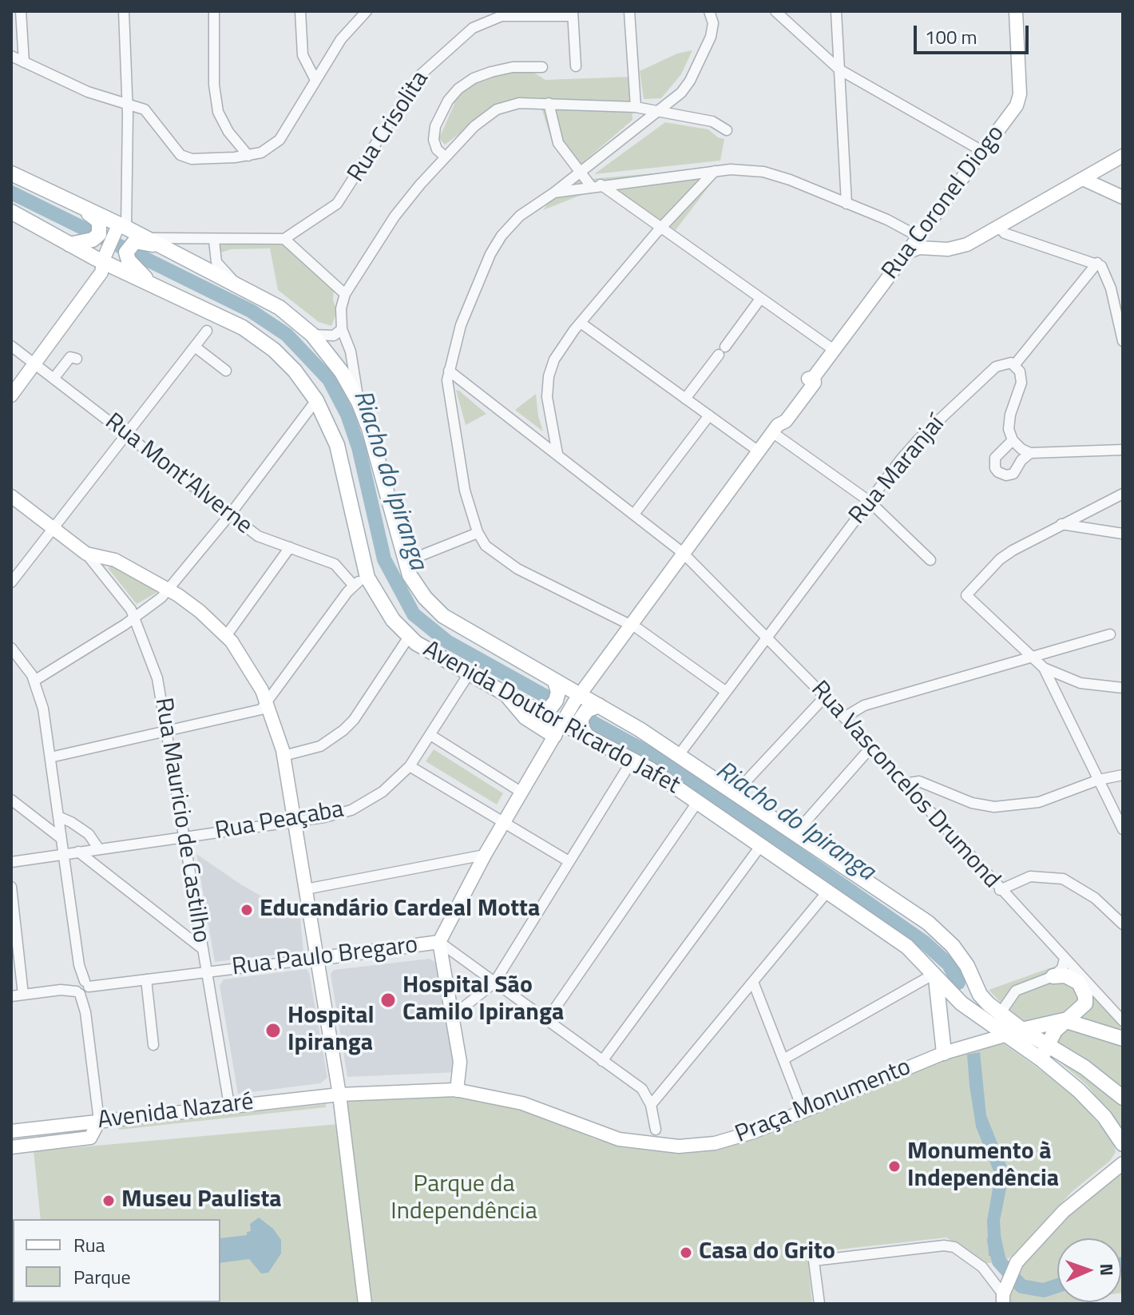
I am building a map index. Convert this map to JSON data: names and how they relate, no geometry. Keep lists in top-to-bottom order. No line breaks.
{"streets":{"main road":["Avenida Doutor Ricardo Jafet","Praça Monumento"],"street":["Rua Crisolita","Rua Coronel Diogo","Rua Maranjaí","Rua Mont'Alverne","Rua Vasconcelos Drumond","Rua Mauricio de Castilho","Rua Peaçaba","Rua Paulo Bregaro","Avenida Nazaré"]},"crossings":[["Rua Coronel Diogo","Avenida Doutor Ricardo Jafet"],["Rua Coronel Diogo","Rua Vasconcelos Drumond"],["Rua Coronel Diogo","Rua Paulo Bregaro"],["Rua Maranjaí","Avenida Doutor Ricardo Jafet"],["Rua Maranjaí","Rua Vasconcelos Drumond"],["Avenida Doutor Ricardo Jafet","Rua Peaçaba"],["Avenida Doutor Ricardo Jafet","Rua Paulo Bregaro"],["Avenida Doutor Ricardo Jafet","Praça Monumento"],["Rua Mauricio de Castilho","Rua Peaçaba"],["Rua Mauricio de Castilho","Rua Paulo Bregaro"],["Rua Mauricio de Castilho","Avenida Nazaré"],["Praça Monumento","Avenida Nazaré"]],"water":["Riacho do Ipiranga"],"parks":["Parque da Independência"],"places":["Educandário Cardeal Motta","Hospital São Camilo Ipiranga","Hospital Ipiranga","Monumento à Independência","Museu Paulista","Casa do Grito"],"legend":["Rua","Parque"],"scale_bar":"100 m","north":"right"}
